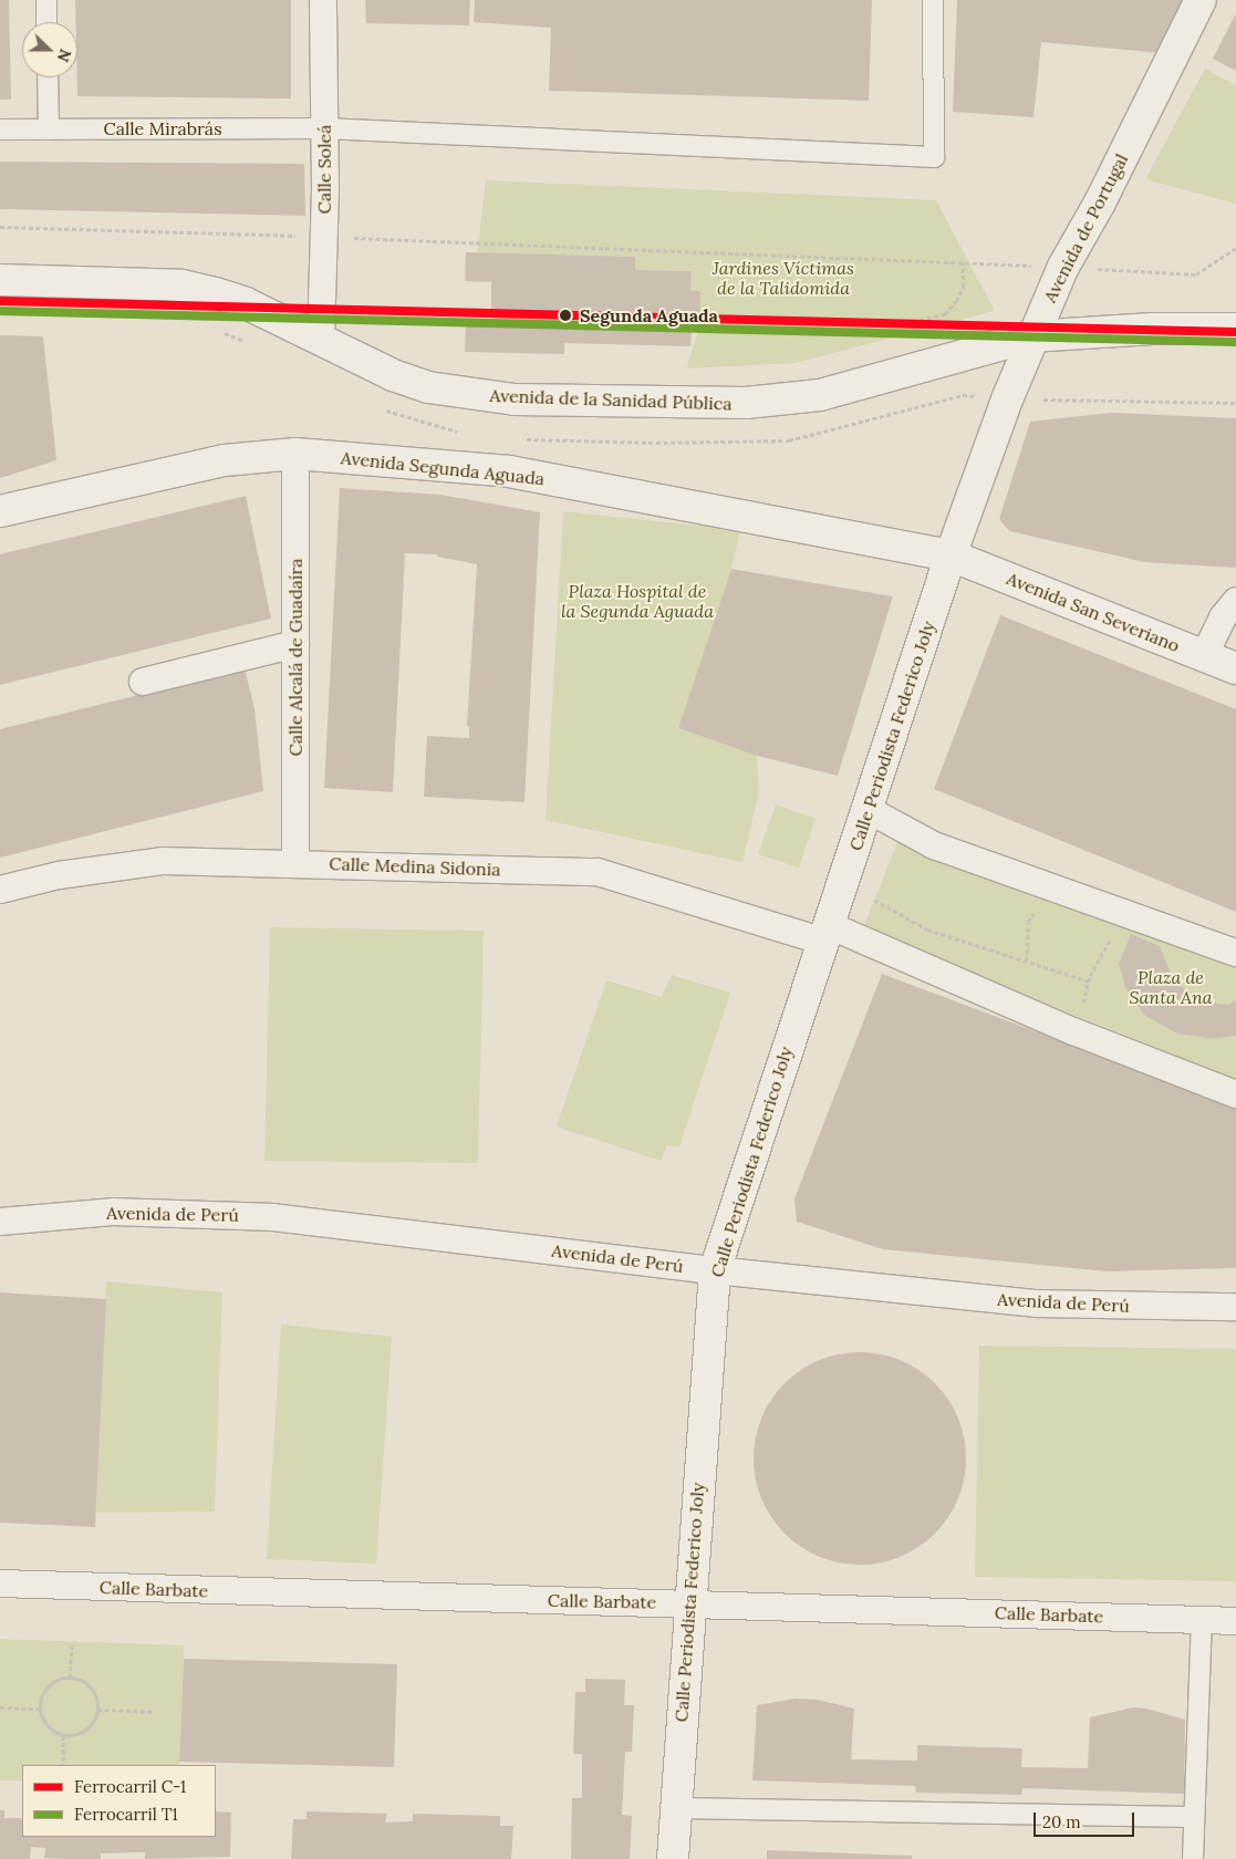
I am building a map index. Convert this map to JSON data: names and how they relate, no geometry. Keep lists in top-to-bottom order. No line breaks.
{"streets":{"street":["Calle Mirabrás","Calle Soleá","Avenida de Portugal","Avenida de la Sanidad Pública","Avenida Segunda Aguada","Avenida San Severiano","Calle Alcalá de Guadaíra","Calle Periodista Federico Joly","Calle Medina Sidonia","Avenida de Perú","Calle Barbate"]},"crossings":[["Calle Mirabrás","Calle Soleá"],["Calle Soleá","Avenida de la Sanidad Pública"],["Avenida de Portugal","Avenida de la Sanidad Pública"],["Avenida de Portugal","Avenida Segunda Aguada"],["Avenida de Portugal","Avenida San Severiano"],["Avenida de Portugal","Calle Periodista Federico Joly"],["Avenida Segunda Aguada","Avenida San Severiano"],["Avenida Segunda Aguada","Calle Alcalá de Guadaíra"],["Avenida Segunda Aguada","Calle Periodista Federico Joly"],["Avenida San Severiano","Calle Periodista Federico Joly"],["Calle Alcalá de Guadaíra","Calle Medina Sidonia"],["Calle Periodista Federico Joly","Calle Medina Sidonia"],["Calle Periodista Federico Joly","Avenida de Perú"],["Calle Periodista Federico Joly","Calle Barbate"]],"parks":["Jardines Víctimas de la Talidomida","Plaza Hospital de la Segunda Aguada","Plaza de Santa Ana"],"places":["Segunda Aguada"],"lines":["rail line C-1","rail line T1"],"legend":["Ferrocarril C-1","Ferrocarril T1"],"scale_bar":"20 m","north":"right"}
